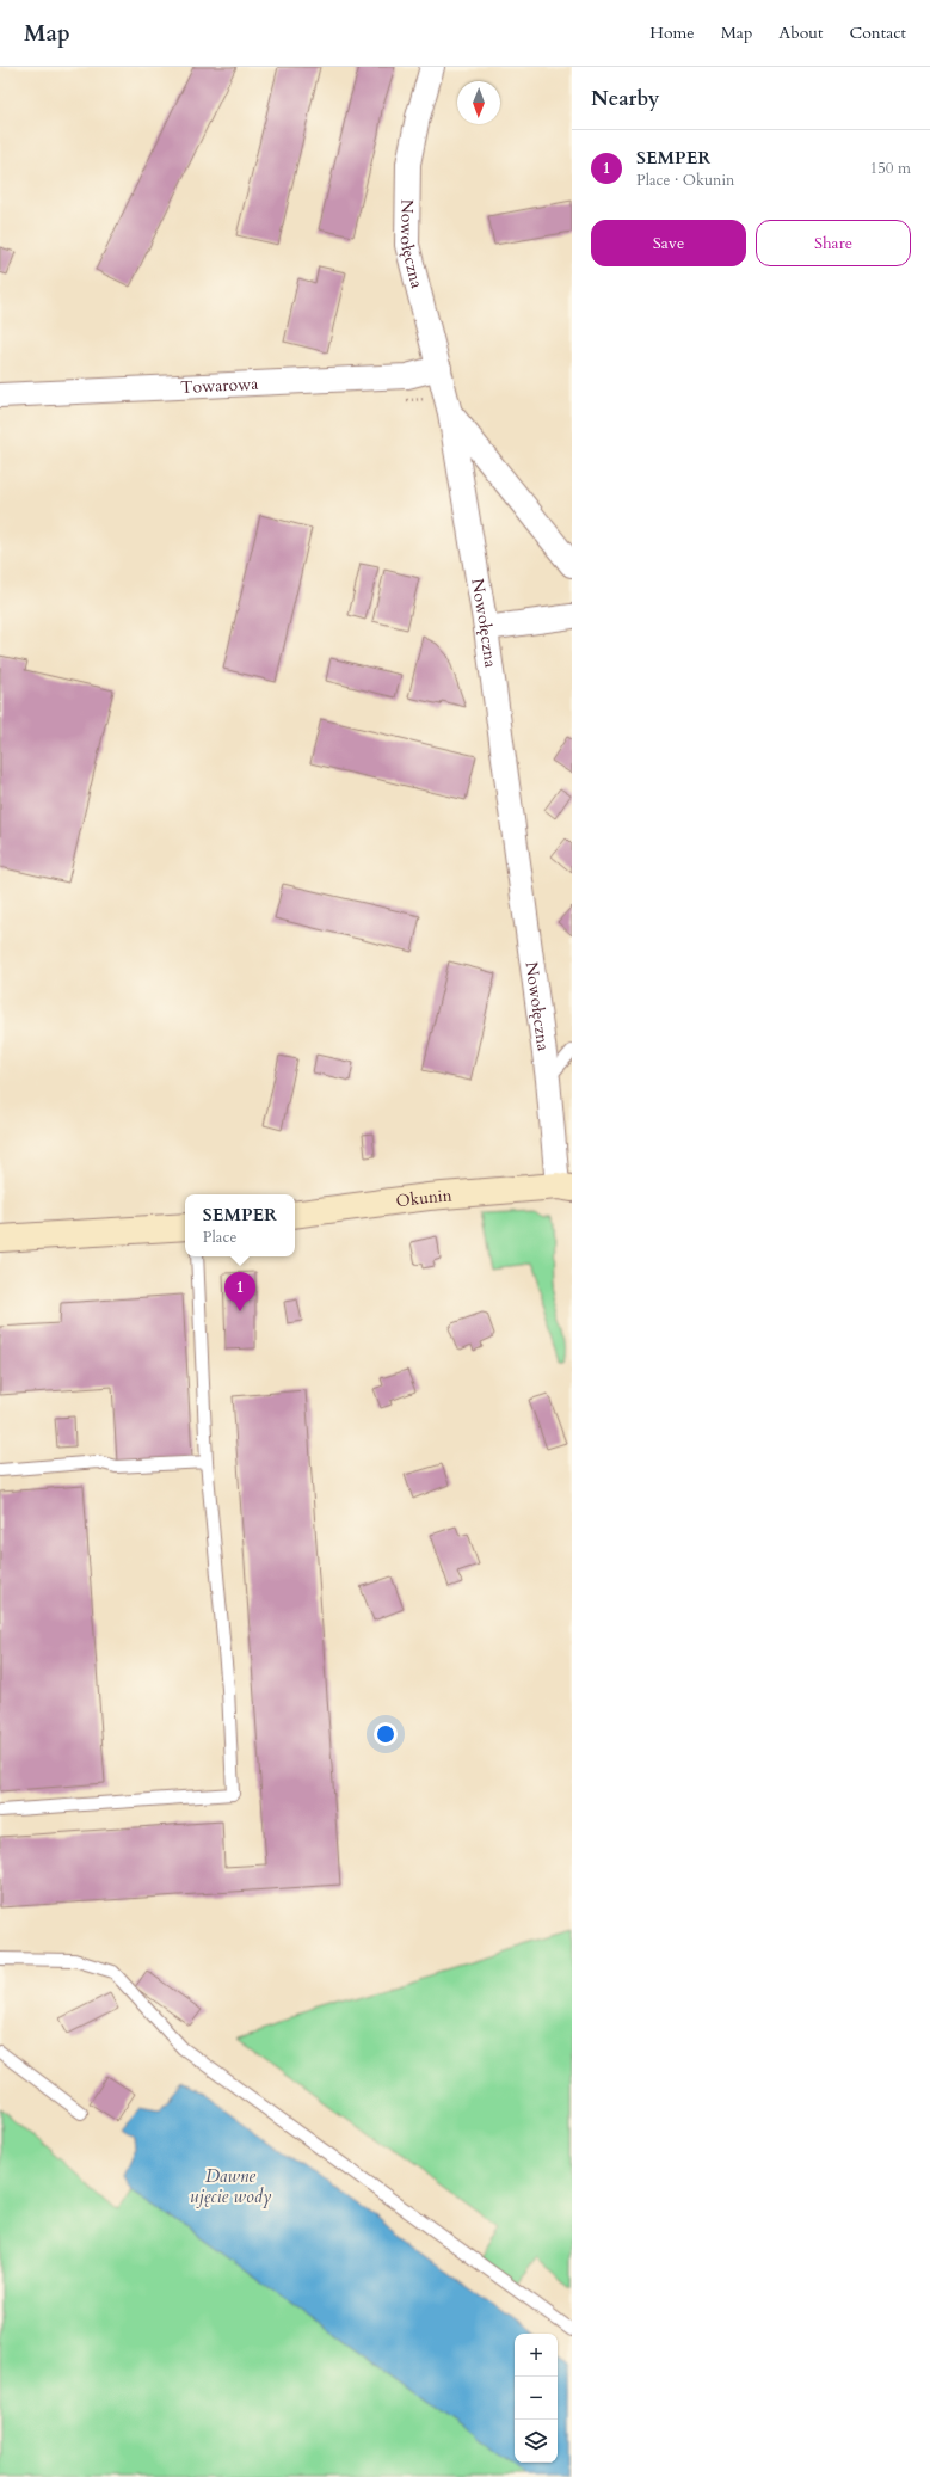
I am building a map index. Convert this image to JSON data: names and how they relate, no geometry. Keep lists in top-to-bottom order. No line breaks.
{"streets":{"main road":["Okunin"],"street":["Nowołęczna","Towarowa"]},"crossings":[["Nowołęczna","Towarowa"],["Nowołęczna","Okunin"]],"water":["Dawne ujęcie wody"],"north":"bottom","page":{"header":"Map","nav":["Home","Map","About","Contact"],"heading":"Nearby","list":[{"mark":"1","name":"SEMPER","note":"Place · Okunin","value":"150 m"}],"buttons":["Save","Share"],"popup":["SEMPER","Place"],"pins":"1","map_buttons":["+","−"]}}
